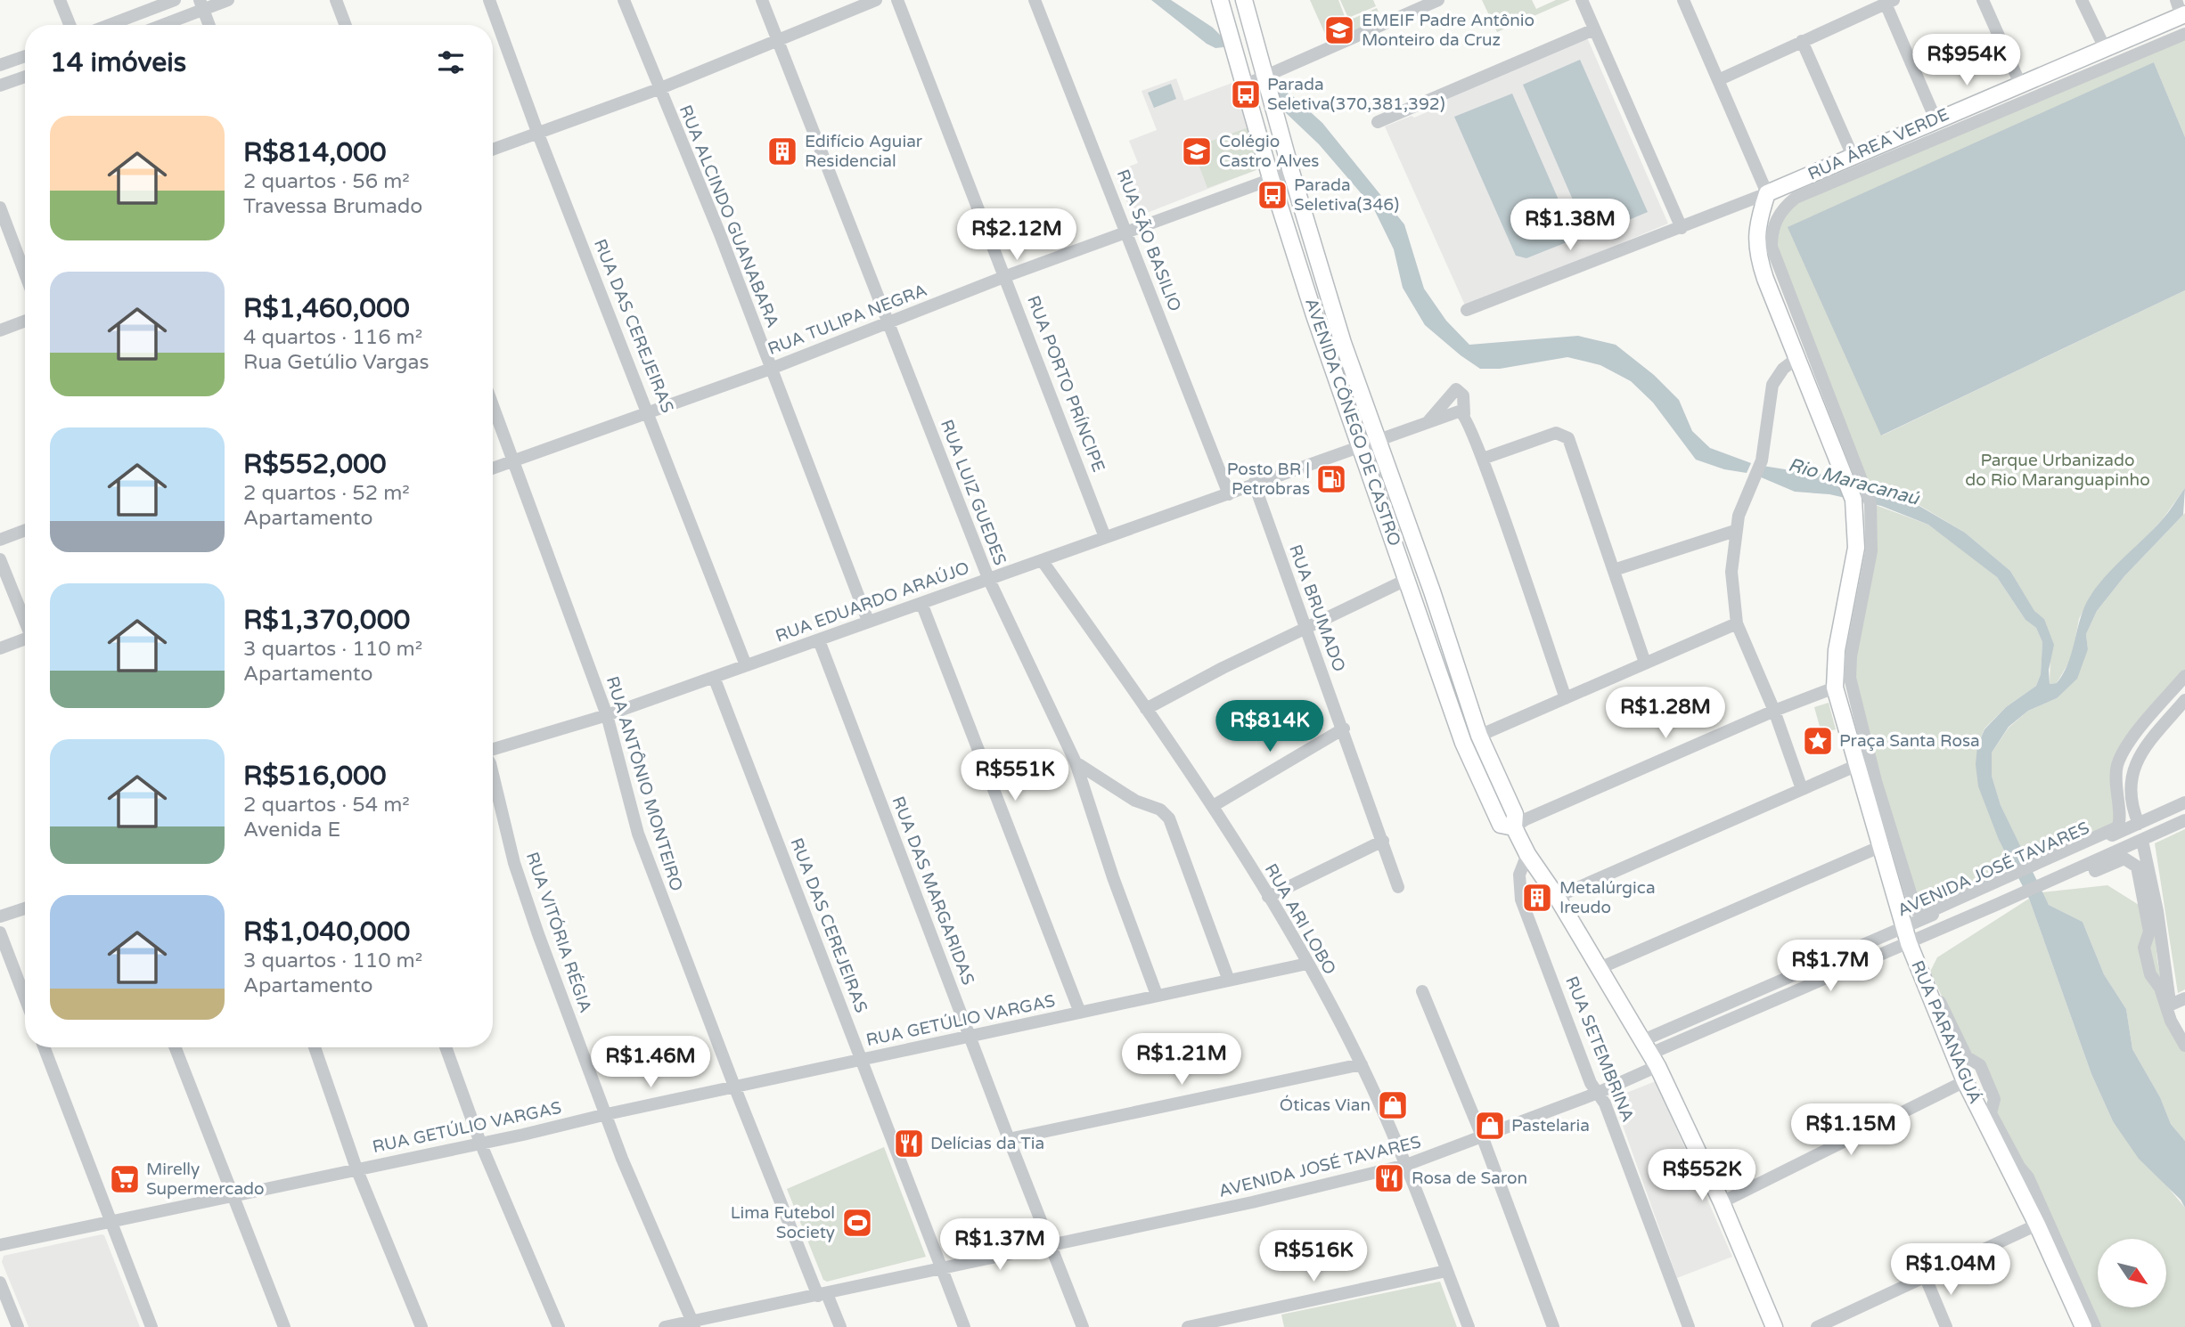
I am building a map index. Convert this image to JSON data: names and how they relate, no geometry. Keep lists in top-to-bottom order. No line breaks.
{"streets":{"main road":["RUA ÁREA VERDE","AVENIDA CÔNEGO DE CASTRO","RUA PARANAGUÁ"],"street":["RUA ALCINDO GUANABARA","RUA SÃO BASILIO","RUA TULIPA NEGRA","RUA DAS CEREJEIRAS","RUA PORTO PRÍNCIPE","RUA LUIZ GUEDES","RUA EDUARDO ARAÚJO","RUA BRUMADO","RUA ANTÔNIO MONTEIRO","AVENIDA JOSÉ TAVARES","RUA DAS MARGARIDAS","RUA ARI LOBO","RUA VITÓRIA RÉGIA","RUA GETÚLIO VARGAS","RUA SETEMBRINA"]},"crossings":[["RUA ALCINDO GUANABARA","RUA TULIPA NEGRA"],["RUA ALCINDO GUANABARA","RUA EDUARDO ARAÚJO"],["RUA SÃO BASILIO","RUA TULIPA NEGRA"],["RUA SÃO BASILIO","RUA EDUARDO ARAÚJO"],["RUA TULIPA NEGRA","RUA DAS CEREJEIRAS"],["RUA TULIPA NEGRA","RUA PORTO PRÍNCIPE"],["RUA TULIPA NEGRA","AVENIDA CÔNEGO DE CASTRO"],["RUA TULIPA NEGRA","RUA LUIZ GUEDES"],["RUA TULIPA NEGRA","RUA ANTÔNIO MONTEIRO"],["RUA DAS CEREJEIRAS","RUA EDUARDO ARAÚJO"],["RUA DAS CEREJEIRAS","AVENIDA JOSÉ TAVARES"],["RUA DAS CEREJEIRAS","RUA GETÚLIO VARGAS"],["RUA PORTO PRÍNCIPE","RUA EDUARDO ARAÚJO"],["AVENIDA CÔNEGO DE CASTRO","RUA EDUARDO ARAÚJO"],["AVENIDA CÔNEGO DE CASTRO","AVENIDA JOSÉ TAVARES"],["AVENIDA CÔNEGO DE CASTRO","RUA SETEMBRINA"],["RUA LUIZ GUEDES","RUA EDUARDO ARAÚJO"],["RUA LUIZ GUEDES","RUA GETÚLIO VARGAS"],["RUA EDUARDO ARAÚJO","RUA BRUMADO"],["RUA EDUARDO ARAÚJO","RUA ANTÔNIO MONTEIRO"],["RUA EDUARDO ARAÚJO","RUA DAS MARGARIDAS"],["RUA EDUARDO ARAÚJO","RUA ARI LOBO"],["RUA ANTÔNIO MONTEIRO","AVENIDA JOSÉ TAVARES"],["RUA ANTÔNIO MONTEIRO","RUA GETÚLIO VARGAS"],["AVENIDA JOSÉ TAVARES","RUA DAS MARGARIDAS"],["AVENIDA JOSÉ TAVARES","RUA ARI LOBO"],["AVENIDA JOSÉ TAVARES","RUA VITÓRIA RÉGIA"],["AVENIDA JOSÉ TAVARES","RUA PARANAGUÁ"],["AVENIDA JOSÉ TAVARES","RUA SETEMBRINA"],["RUA DAS MARGARIDAS","RUA GETÚLIO VARGAS"],["RUA ARI LOBO","RUA GETÚLIO VARGAS"],["RUA VITÓRIA RÉGIA","RUA GETÚLIO VARGAS"]],"water":["Rio Maracanaú"],"parks":["Parque Urbanizado do Rio Maranguapinho"],"places":{"school or university":["EMEIF Padre Antônio Monteiro da Cruz","Colégio Castro Alves"],"bus stop":["Parada Seletiva(370,381,392)","Parada Seletiva(346)"],"building":["Edifício Aguiar Residencial","Metalúrgica Ireudo"],"fuel station":["Posto BR | Petrobras"],"place":["Praça Santa Rosa"],"shop":["Óticas Vian","Pastelaria"],"restaurant":["Delícias da Tia","Rosa de Saron"],"supermarket":["Mirelly Supermercado"],"sports":["Lima Futebol Society"]},"north":"bottom right","page":{"heading":"14 imóveis","price":["R$954K","R$1.38M","R$2.12M","R$1.28M","R$814K","R$551K","R$1.7M","R$1.21M","R$1.46M","R$1.15M","R$552K","R$1.37M","R$516K","R$1.04M"],"list":[{"name":"R$814,000","note":"2 quartos · 56 m² · Travessa Brumado"},{"name":"R$1,460,000","note":"4 quartos · 116 m² · Rua Getúlio Vargas"},{"name":"R$552,000","note":"2 quartos · 52 m² · Apartamento"},{"name":"R$1,370,000","note":"3 quartos · 110 m² · Apartamento"},{"name":"R$516,000","note":"2 quartos · 54 m² · Avenida E"},{"name":"R$1,040,000","note":"3 quartos · 110 m² · Apartamento"}]}}
